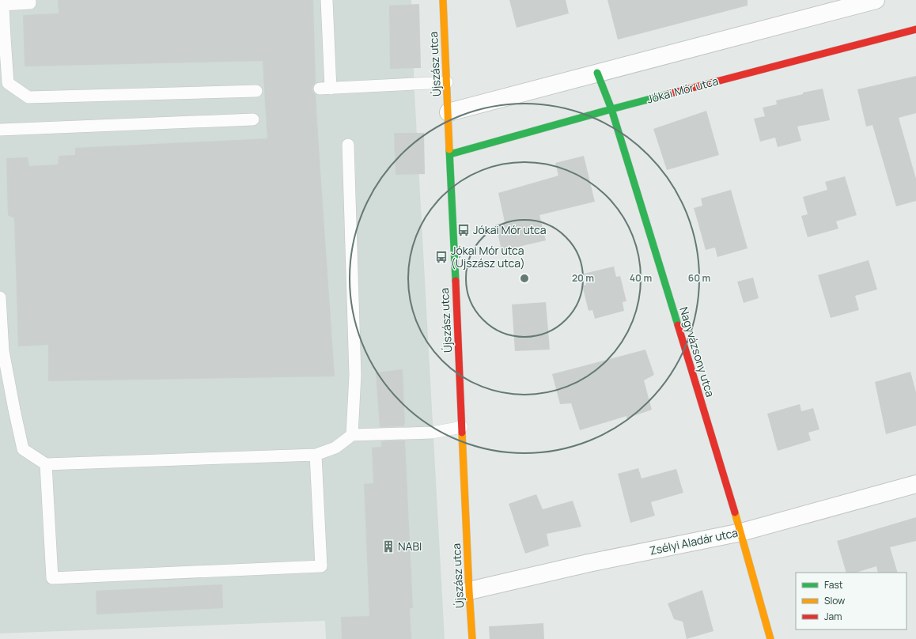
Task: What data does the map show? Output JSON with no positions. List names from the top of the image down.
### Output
{
  "streets": {
    "street": [
      "Újszász utca",
      "Jókai Mór utca",
      "Nagyvázsony utca",
      "Zsélyi Aladár utca"
    ]
  },
  "crossings": [
    ["Újszász utca", "Jókai Mór utca"],
    ["Újszász utca", "Zsélyi Aladár utca"],
    ["Jókai Mór utca", "Nagyvázsony utca"],
    ["Nagyvázsony utca", "Zsélyi Aladár utca"]
  ],
  "places": {
    "bus stop": ["Jókai Mór utca", "Jókai Mór utca (Újszász utca)"],
    "building": ["NABI"]
  },
  "legend": ["Fast", "Slow", "Jam"],
  "rings": ["20 m", "40 m", "60 m"]
}
